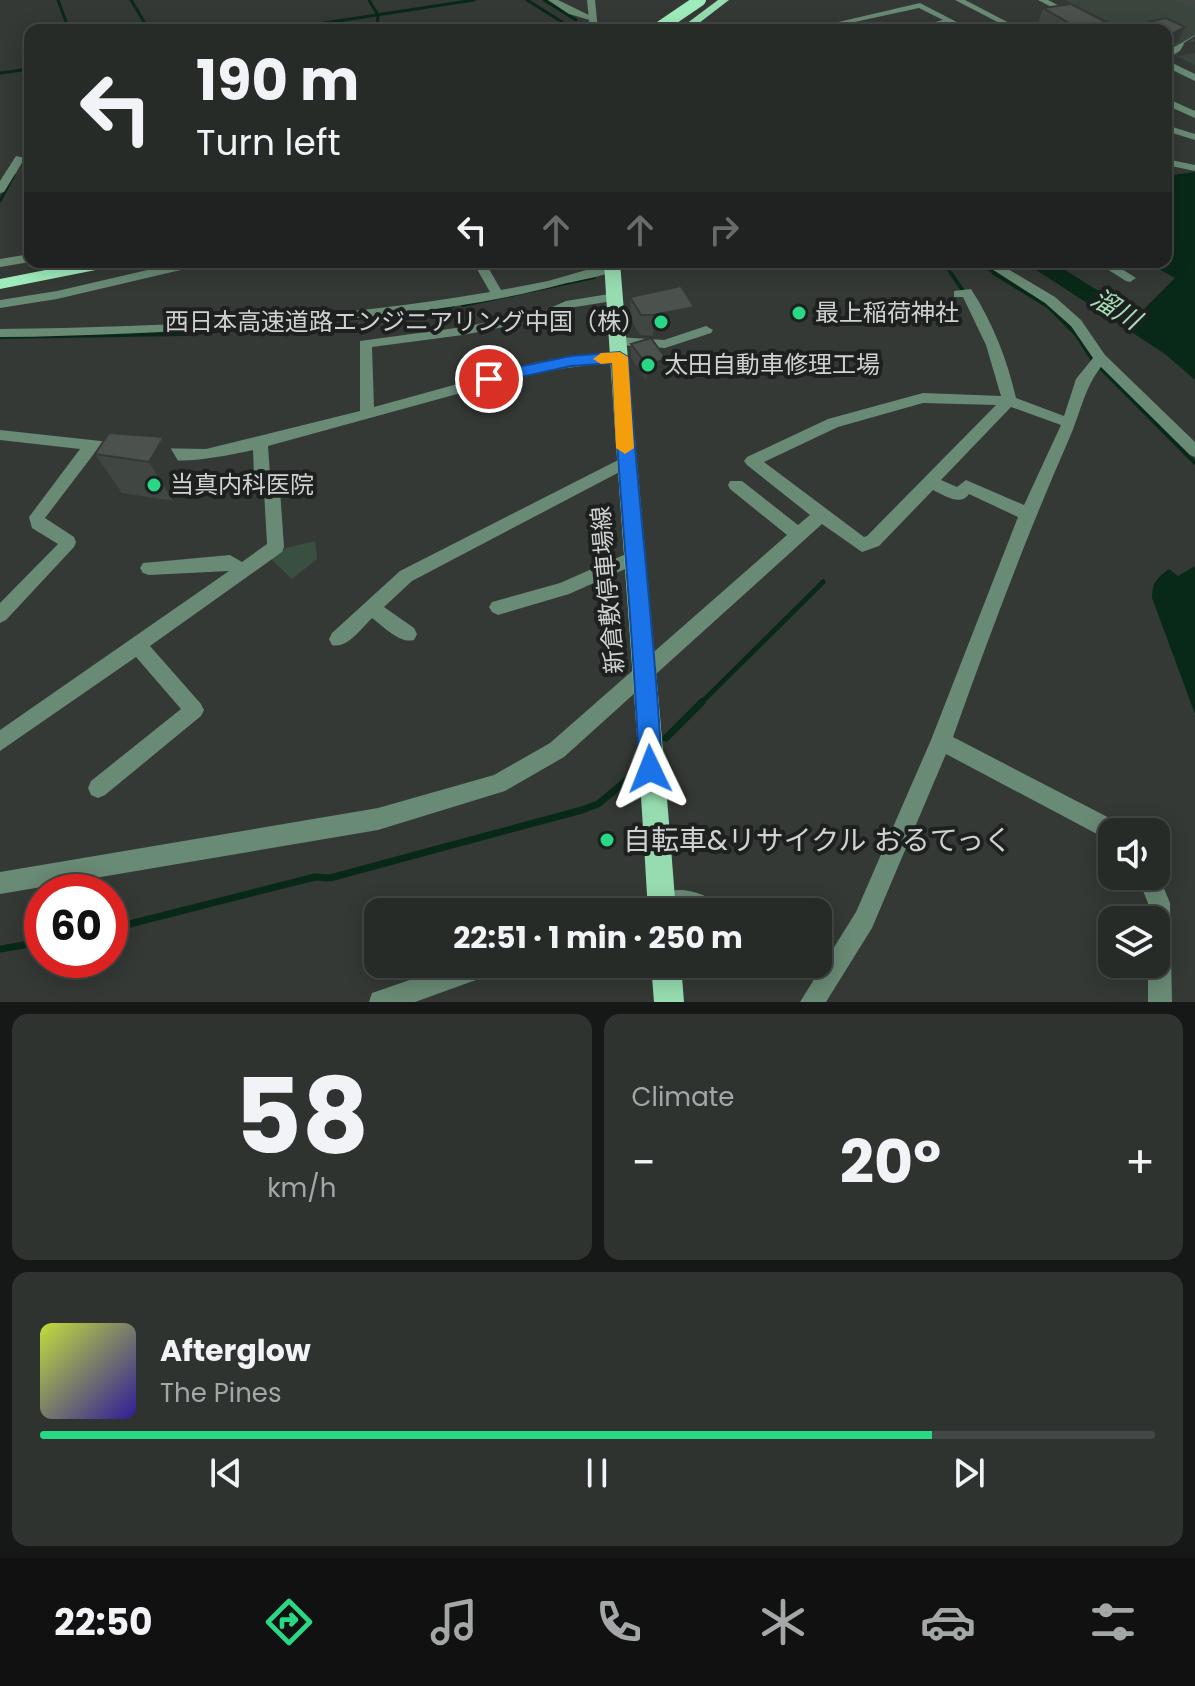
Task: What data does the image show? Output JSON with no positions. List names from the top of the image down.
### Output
{
  "streets": {
    "main road": ["新倉敷停車場線"]
  },
  "water": ["溜川"],
  "places": [
    "最上稲荷神社",
    "西日本高速道路エンジニアリング中国（株）",
    "太田自動車修理工場",
    "当真内科医院",
    "自転車&リサイクル おるてっく"
  ],
  "page": {
    "turn": ["190 m", "Turn left"],
    "limit": "60",
    "trip": "22:51 · 1 min · 250 m",
    "tile": [
      ["58", "km/h"],
      "Climate"
    ],
    "heat": ["−", "20°", "+"],
    "song": ["Afterglow", "The Pines"],
    "tabs": "22:50"
  }
}
